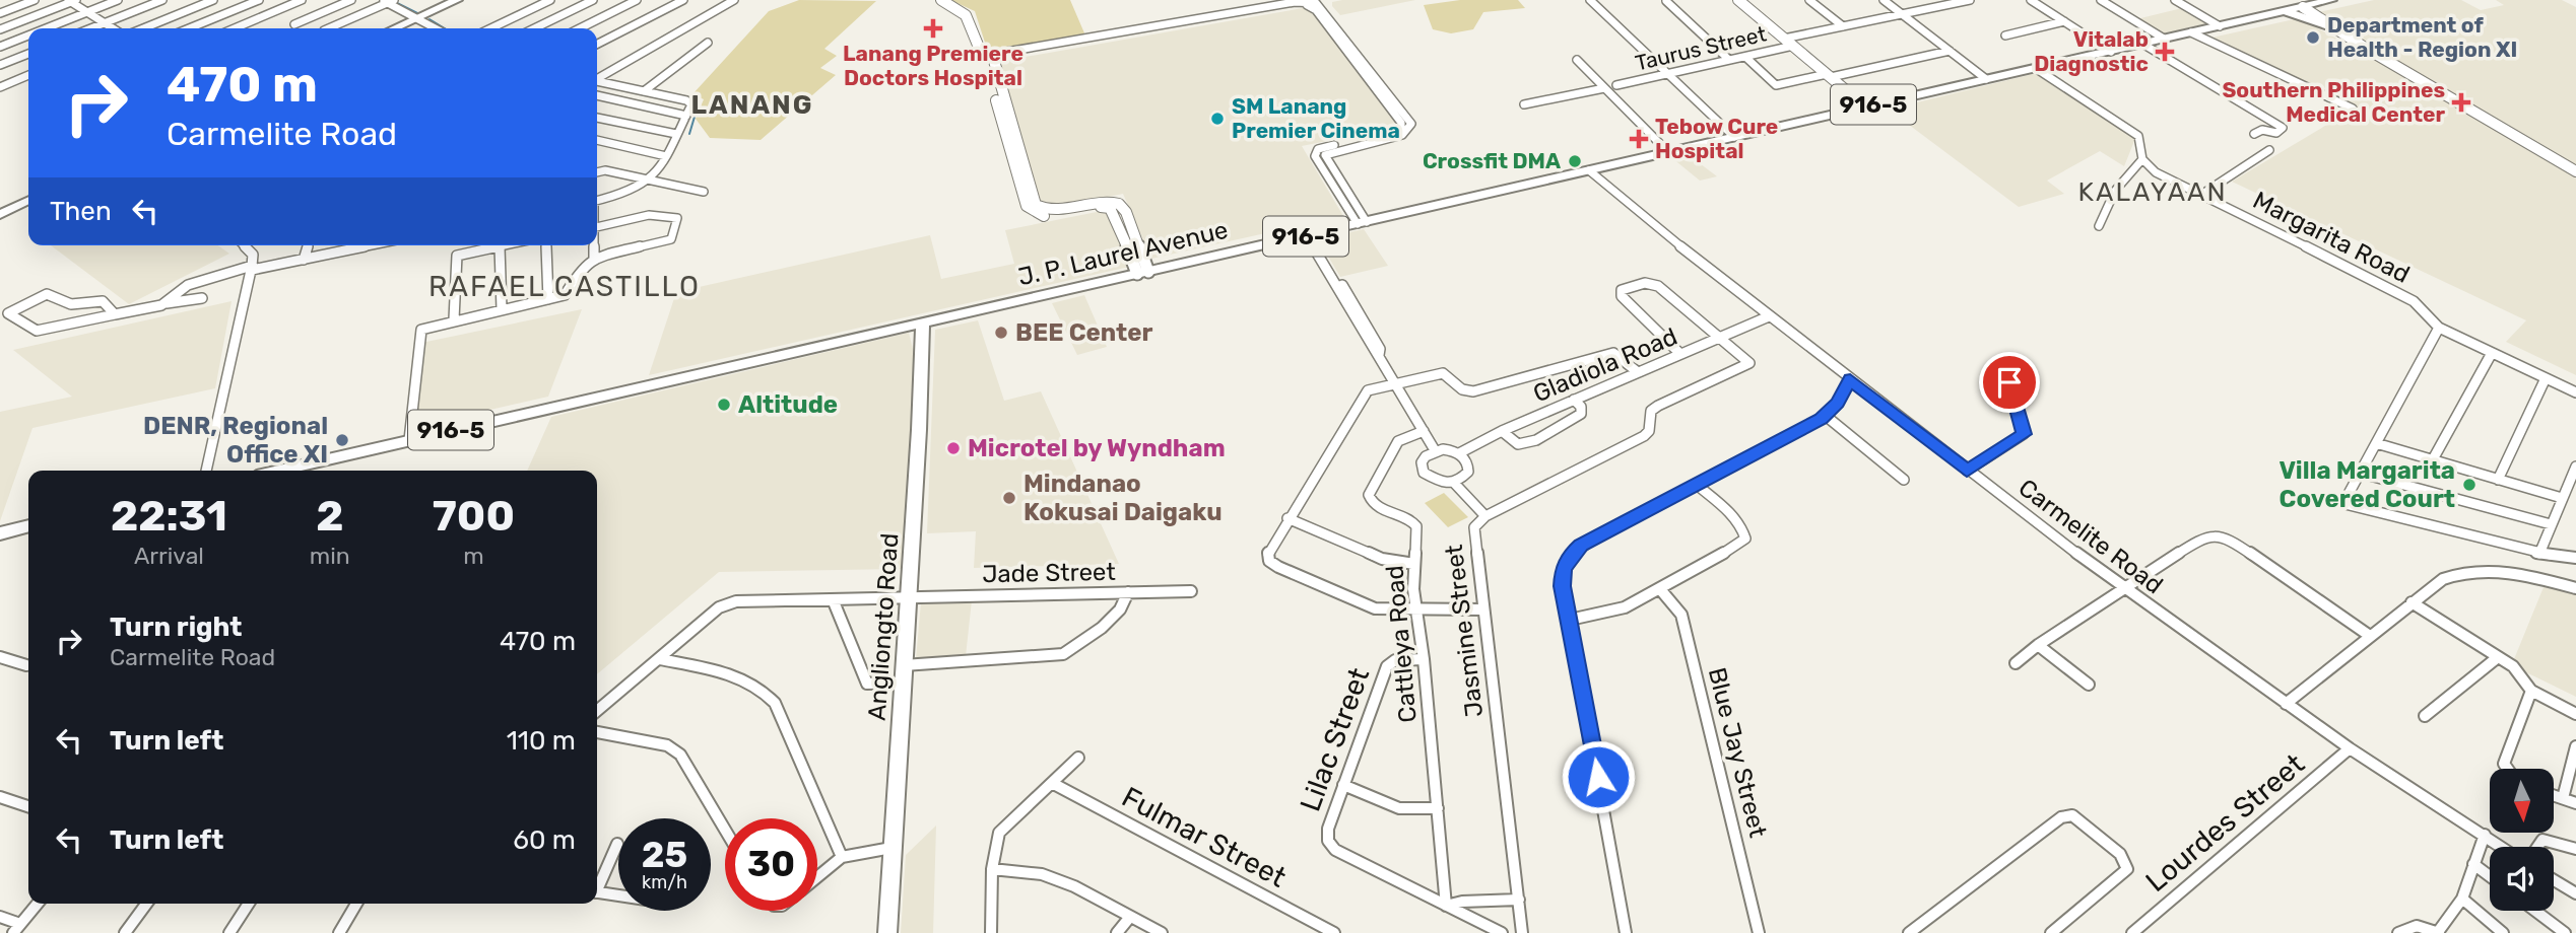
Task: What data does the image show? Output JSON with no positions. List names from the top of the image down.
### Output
{
  "streets": {
    "main road": ["916-5", "J. P. Laurel Avenue", "Angliongto Road"],
    "street": [
      "Taurus Street",
      "Margarita Road",
      "Gladiola Road",
      "Carmelite Road",
      "Jade Street",
      "Jasmine Street",
      "Cattleya Road",
      "Lilac Street",
      "Blue Jay Street",
      "Lourdes Street",
      "Fulmar Street"
    ]
  },
  "crossings": [
    ["Margarita Road", "J. P. Laurel Avenue"],
    ["J. P. Laurel Avenue", "Carmelite Road"],
    ["J. P. Laurel Avenue", "Angliongto Road"],
    ["Gladiola Road", "Carmelite Road"],
    ["Gladiola Road", "Jasmine Street"],
    ["Carmelite Road", "Lourdes Street"],
    ["Jade Street", "Angliongto Road"],
    ["Cattleya Road", "Lilac Street"]
  ],
  "districts": ["LANANG", "KALAYAAN", "RAFAEL CASTILLO"],
  "places": {
    "health": [
      "Lanang Premiere Doctors Hospital",
      "Vitalab Diagnostic",
      "Southern Philippines Medical Center",
      "Tebow Cure Hospital"
    ],
    "other": [
      "Department of Health - Region XI",
      "SM Lanang Premier Cinema",
      "Crossfit DMA",
      "BEE Center",
      "Altitude",
      "DENR, Regional Office XI",
      "Microtel by Wyndham",
      "Villa Margarita Covered Court",
      "Mindanao Kokusai Daigaku"
    ]
  },
  "north": "bottom",
  "page": {
    "turn": ["470 m", "Carmelite Road"],
    "then": "Then",
    "eta": [
      "22:31",
      "Arrival",
      "2",
      "min",
      "700",
      "m"
    ],
    "list": [
      {
        "name": "Turn right",
        "note": "Carmelite Road",
        "value": "470 m"
      },
      {
        "name": "Turn left",
        "value": "110 m"
      },
      {
        "name": "Turn left",
        "value": "60 m"
      }
    ],
    "speed": "25 km/h",
    "limit": "30"
  }
}
